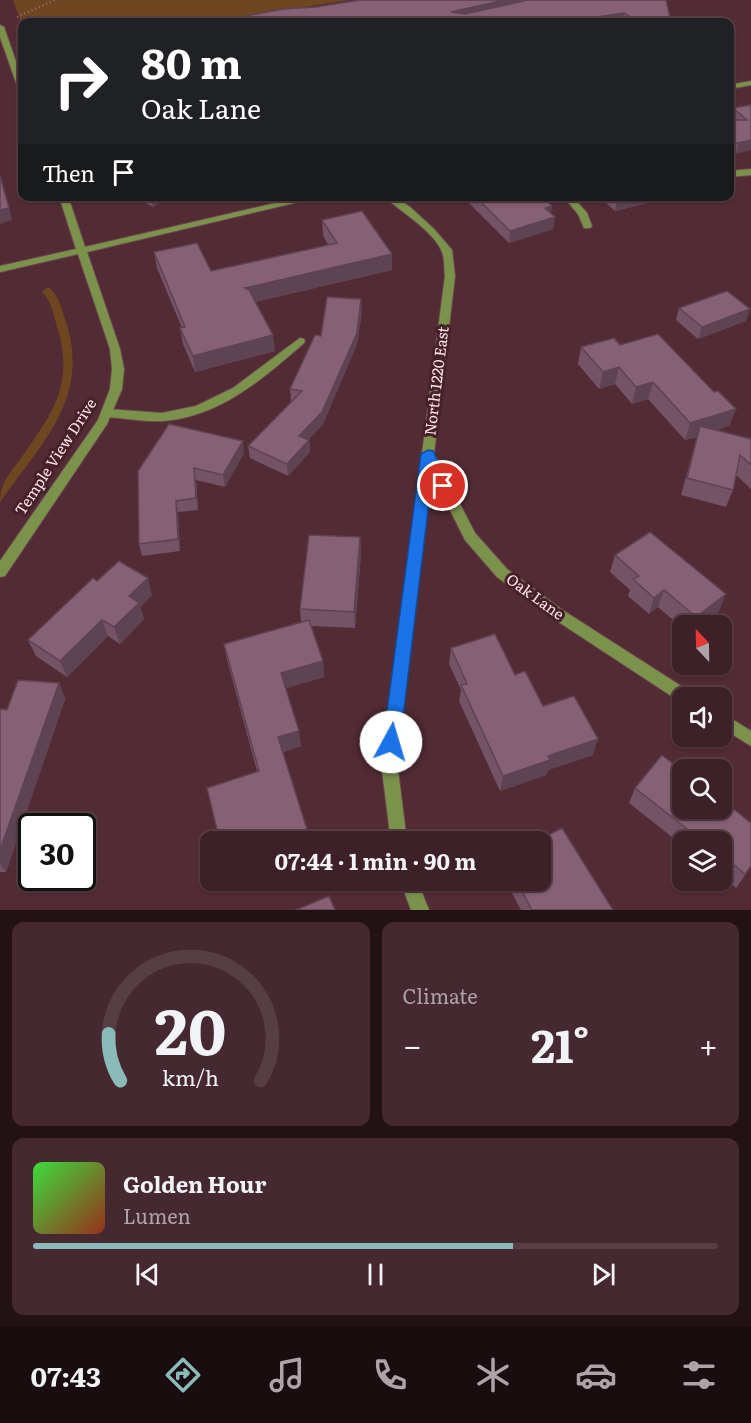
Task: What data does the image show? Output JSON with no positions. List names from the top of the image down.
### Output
{
  "streets": {
    "street": ["North 1220 East", "Temple View Drive", "Oak Lane"]
  },
  "crossings": [
    ["North 1220 East", "Oak Lane"]
  ],
  "north": "top",
  "page": {
    "turn": ["80 m", "Oak Lane"],
    "then": "Then",
    "limit": "30",
    "trip": "07:44 · 1 min · 90 m",
    "tile": "Climate",
    "heat": ["−", "21°", "+"],
    "song": ["Golden Hour", "Lumen"],
    "tabs": "07:43",
    "gauge": ["20", "km/h"]
  }
}
